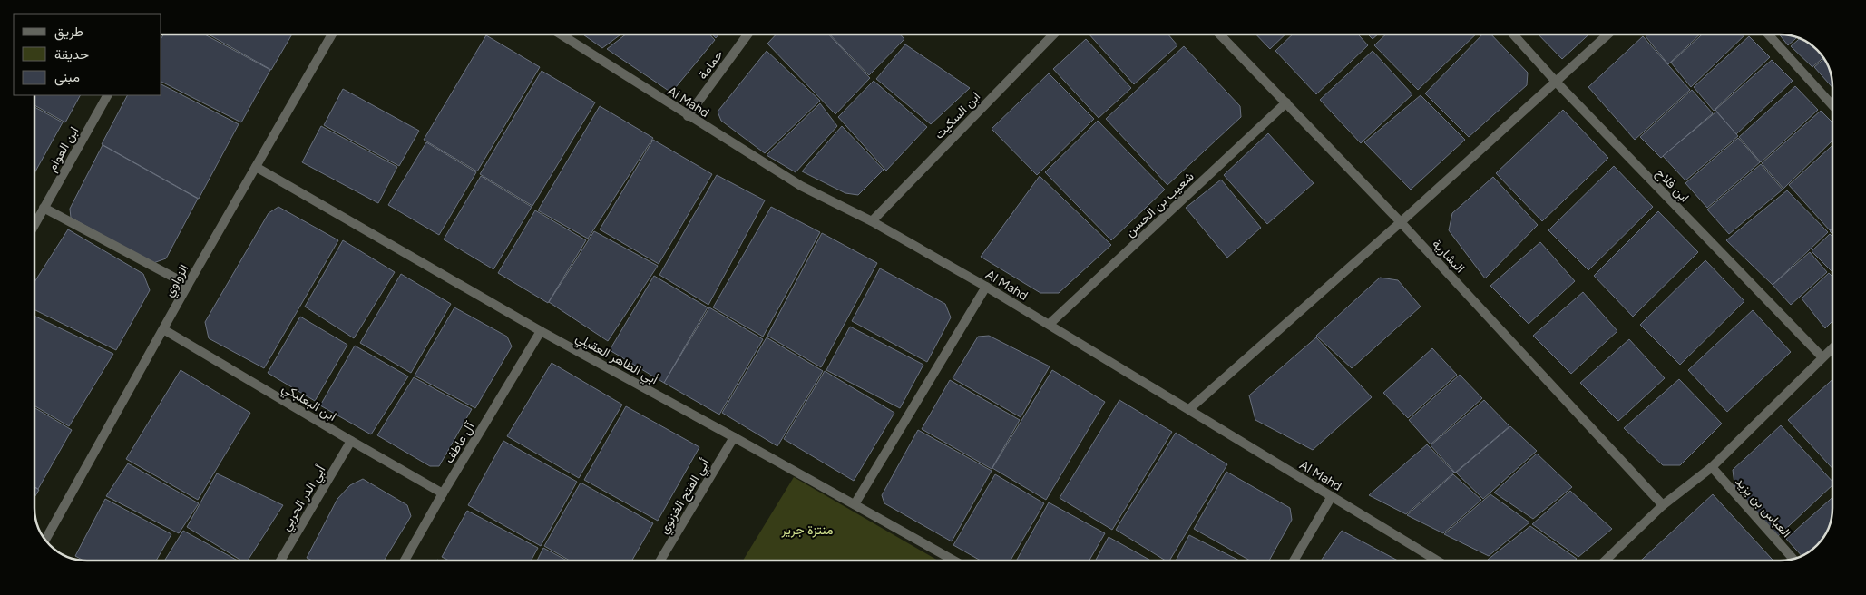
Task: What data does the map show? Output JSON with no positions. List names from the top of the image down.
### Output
{
  "streets": {
    "street": [
      "حمامة",
      "Al Mahd",
      "ابن السكيت",
      "ابن العوام",
      "ابن فلاح",
      "شعيب بن الحسن",
      "البشارية",
      "الزواوي",
      "أبي الطاهر العقيلي",
      "ابن البعلبكي",
      "آل عاطف",
      "أبي الفتح الغزنوي",
      "أبي الدر الحربي",
      "العباس بن يزيد"
    ]
  },
  "crossings": [
    ["حمامة", "Al Mahd"],
    ["Al Mahd", "ابن السكيت"],
    ["Al Mahd", "شعيب بن الحسن"],
    ["شعيب بن الحسن", "البشارية"],
    ["الزواوي", "أبي الطاهر العقيلي"],
    ["الزواوي", "ابن البعلبكي"],
    ["أبي الطاهر العقيلي", "آل عاطف"],
    ["أبي الطاهر العقيلي", "أبي الفتح الغزنوي"],
    ["ابن البعلبكي", "آل عاطف"],
    ["ابن البعلبكي", "أبي الدر الحربي"]
  ],
  "parks": ["منتزة جرير"],
  "legend": ["طريق", "حديقة", "مبنى"]
}
